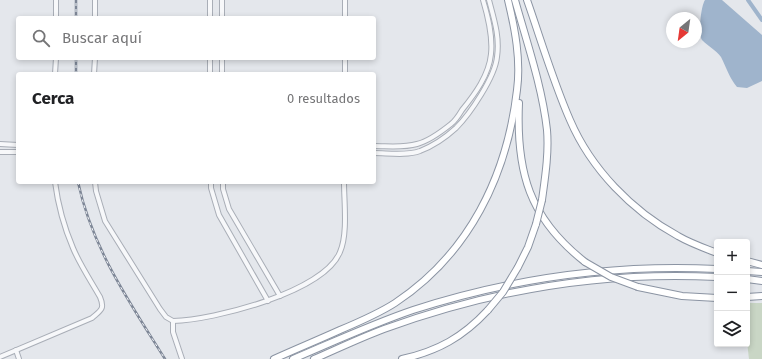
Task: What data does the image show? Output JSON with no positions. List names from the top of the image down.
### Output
{
  "north": "bottom left",
  "page": {
    "search": "Buscar aquí",
    "heading": ["Cerca", "0 resultados"],
    "map_buttons": ["+", "−"]
  }
}
